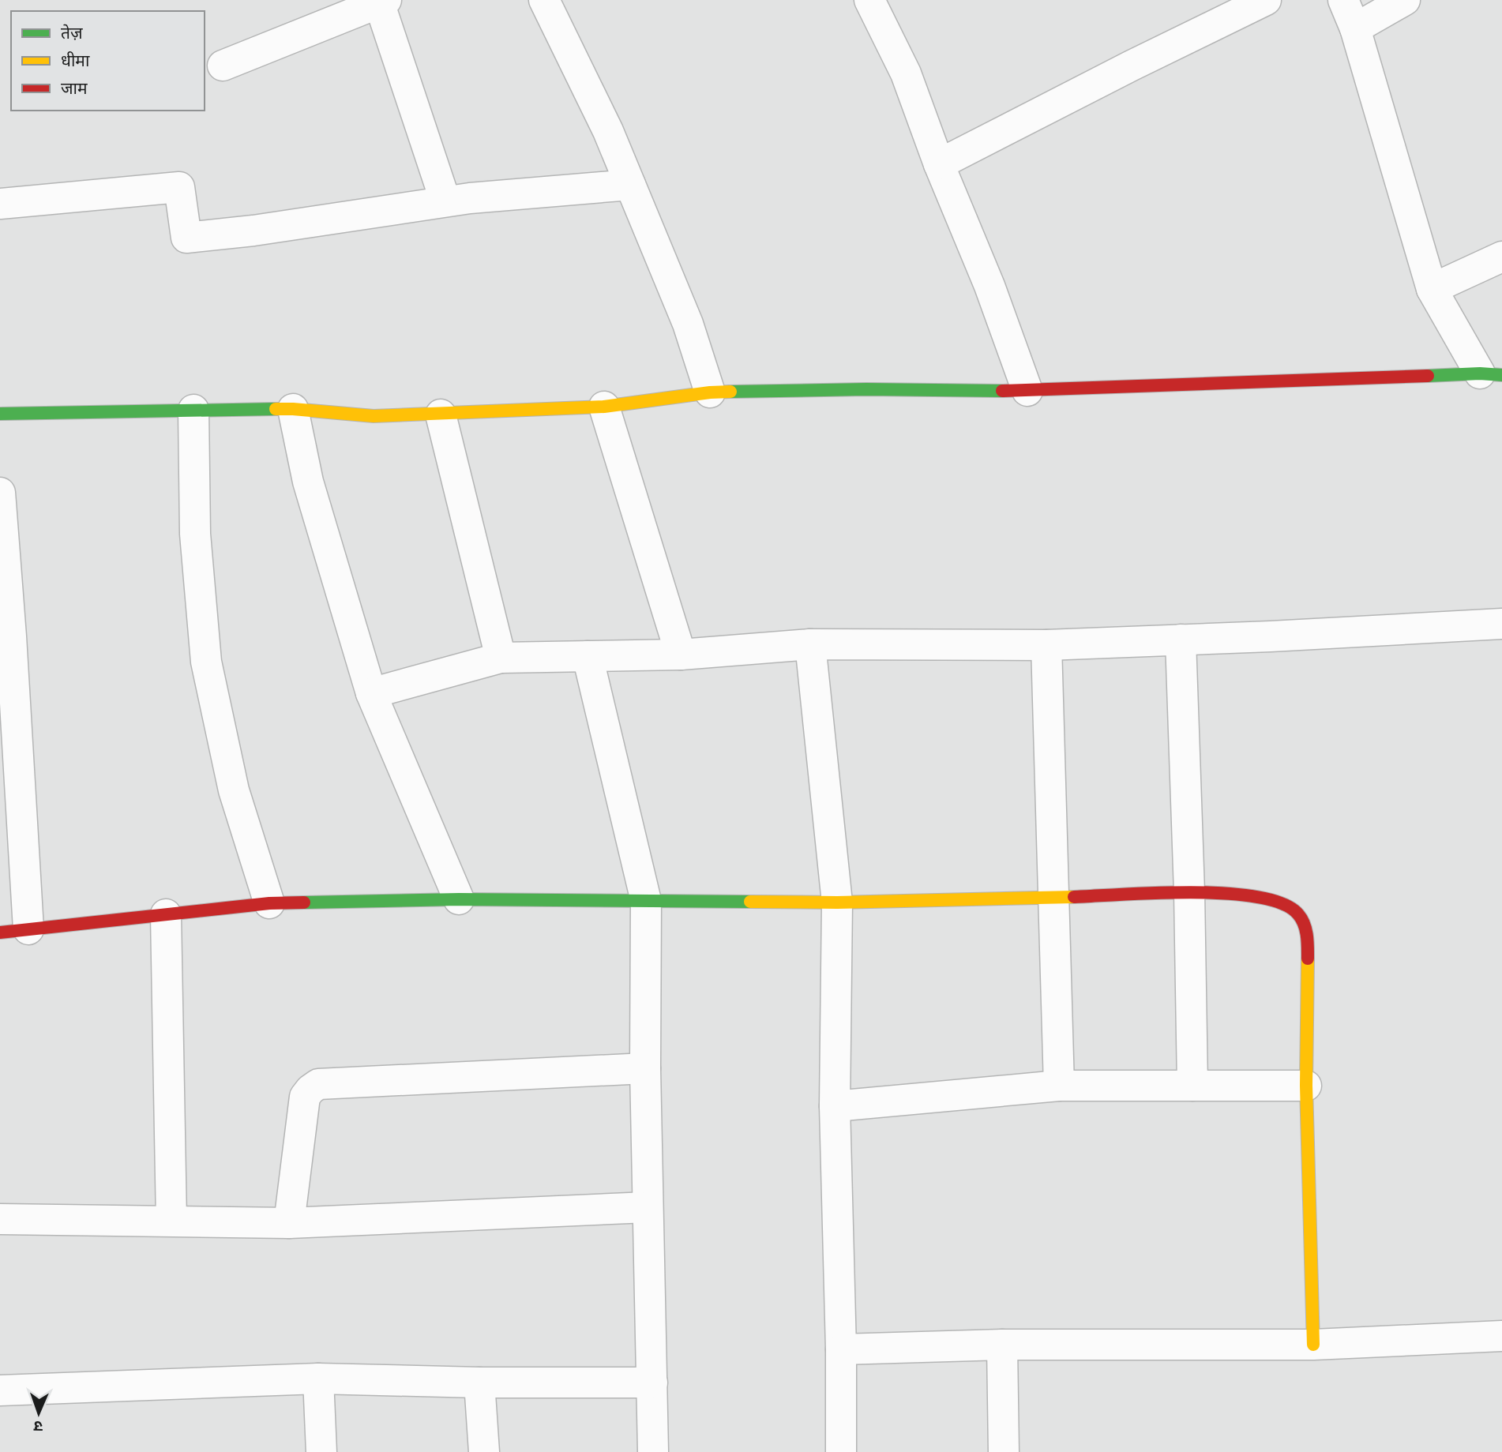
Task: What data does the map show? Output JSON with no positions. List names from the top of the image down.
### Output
{
  "legend": ["तेज़", "धीमा", "जाम"],
  "north": "bottom"
}
